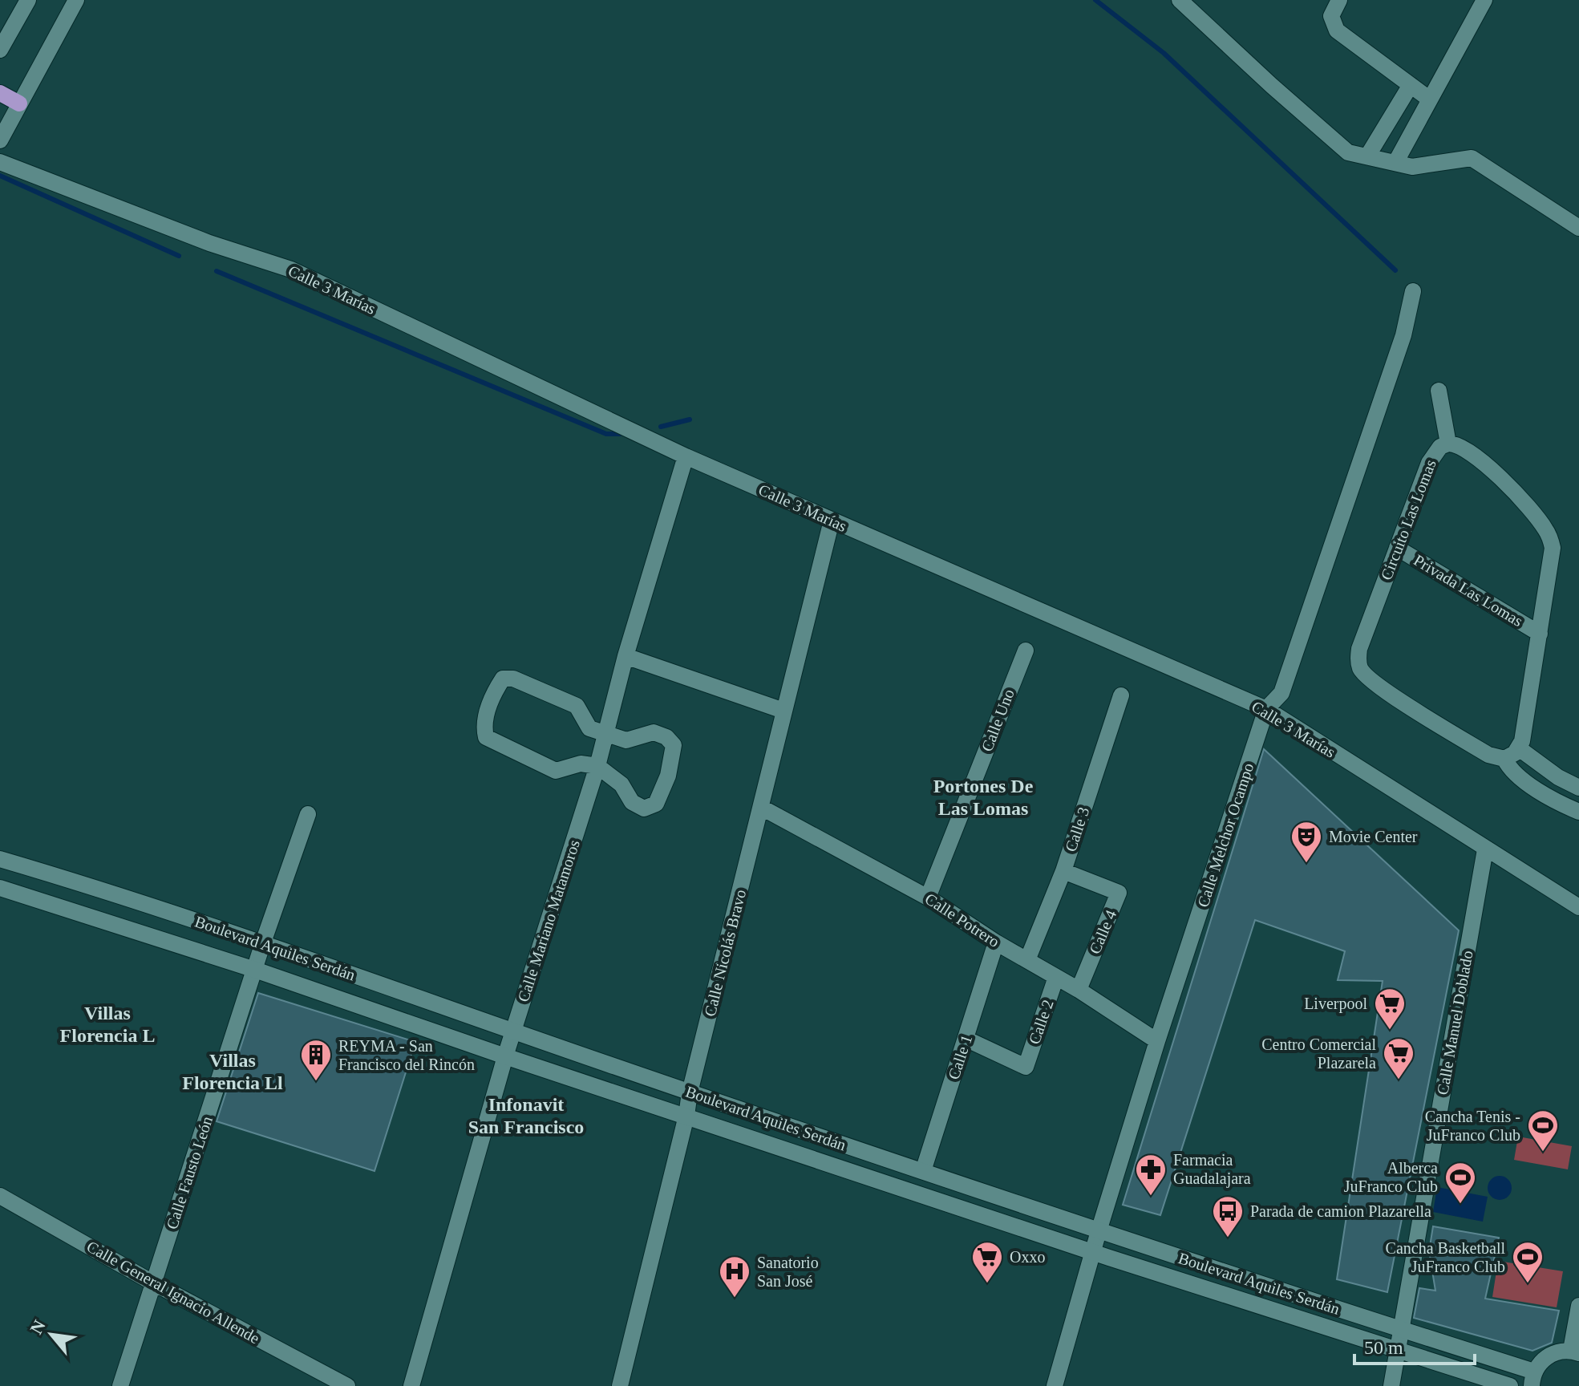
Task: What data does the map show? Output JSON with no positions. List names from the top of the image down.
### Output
{
  "streets": {
    "street": [
      "Calle 3 Marías",
      "Circuito Las Lomas",
      "Privada Las Lomas",
      "Calle Uno",
      "Calle 3",
      "Calle Melchor Ocampo",
      "Calle Potrero",
      "Calle Mariano Matamoros",
      "Calle 4",
      "Boulevard Aquiles Serdán",
      "Calle Nicolás Bravo",
      "Calle 2",
      "Calle Manuel Doblado",
      "Calle 1",
      "Calle Fausto León",
      "Calle General Ignacio Allende"
    ]
  },
  "crossings": [
    ["Calle 3 Marías", "Calle Melchor Ocampo"],
    ["Calle 3 Marías", "Calle Mariano Matamoros"],
    ["Calle 3 Marías", "Calle Nicolás Bravo"],
    ["Calle 3 Marías", "Calle Manuel Doblado"],
    ["Circuito Las Lomas", "Privada Las Lomas"],
    ["Calle Uno", "Calle Potrero"],
    ["Calle 3", "Calle Potrero"],
    ["Calle 3", "Calle 4"],
    ["Calle Melchor Ocampo", "Calle Potrero"],
    ["Calle Melchor Ocampo", "Boulevard Aquiles Serdán"],
    ["Calle Potrero", "Calle 4"],
    ["Calle Potrero", "Calle Nicolás Bravo"],
    ["Calle Potrero", "Calle 2"],
    ["Calle Potrero", "Calle 1"],
    ["Calle Mariano Matamoros", "Boulevard Aquiles Serdán"],
    ["Boulevard Aquiles Serdán", "Calle Nicolás Bravo"],
    ["Boulevard Aquiles Serdán", "Calle Manuel Doblado"],
    ["Boulevard Aquiles Serdán", "Calle 1"],
    ["Boulevard Aquiles Serdán", "Calle Fausto León"],
    ["Calle 2", "Calle 1"],
    ["Calle Fausto León", "Calle General Ignacio Allende"]
  ],
  "districts": [
    "Portones De Las Lomas",
    "Villas Florencia L",
    "Villas Florencia Ll",
    "Infonavit San Francisco"
  ],
  "places": {
    "theatre": ["Movie Center"],
    "supermarket": ["Liverpool", "Centro Comercial Plazarela", "Oxxo"],
    "building": ["REYMA - San Francisco del Rincón"],
    "sports": ["Cancha Tenis - JuFranco Club", "Alberca JuFranco Club", "Cancha Basketball JuFranco Club"],
    "pharmacy": ["Farmacia Guadalajara"],
    "bus stop": ["Parada de camion Plazarella"],
    "hospital": ["Sanatorio San José"]
  },
  "scale_bar": "50 m",
  "north": "top left"
}
